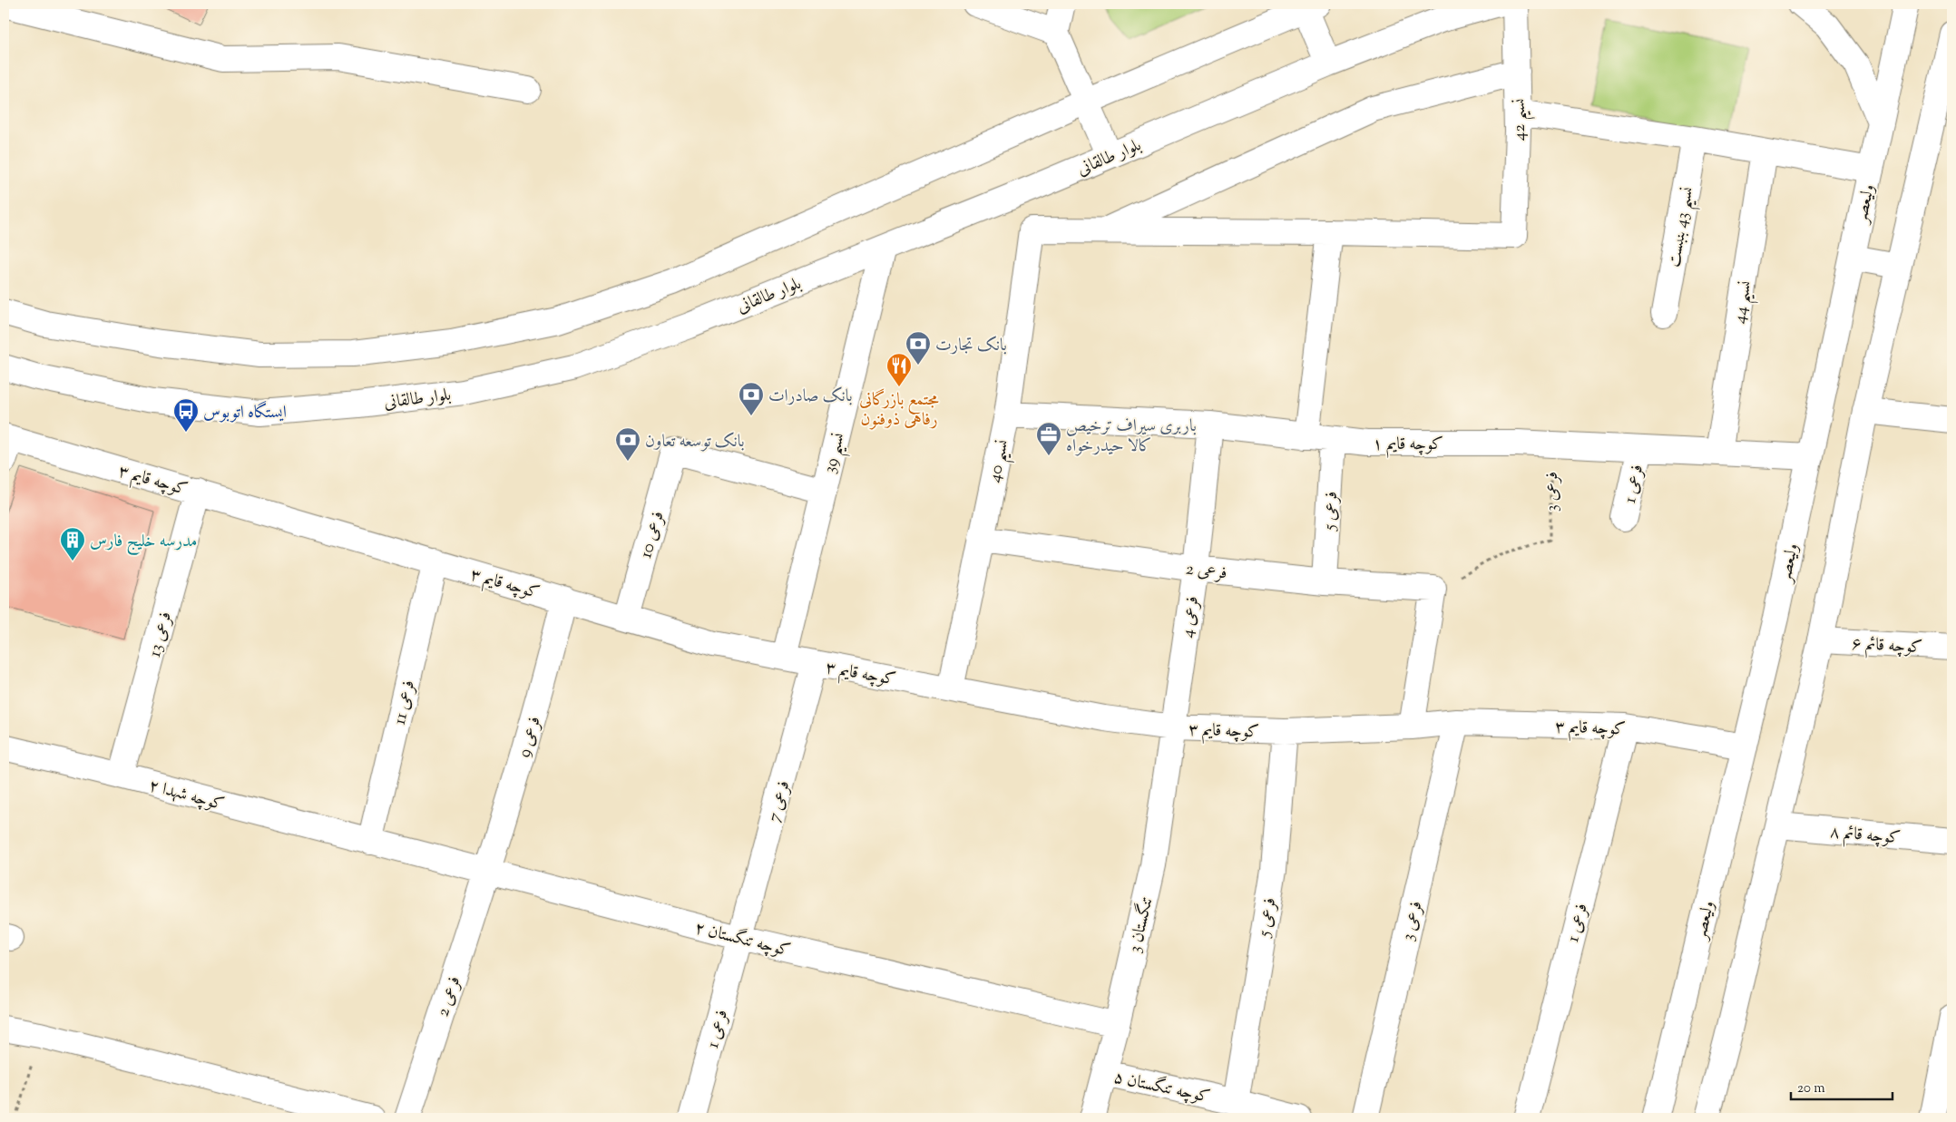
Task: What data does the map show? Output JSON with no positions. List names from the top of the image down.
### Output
{
  "streets": {
    "street": [
      "نسیم 42",
      "بلوار طالقانی",
      "ولیعصر",
      "نسیم 43 بنبست",
      "نسیم 44",
      "کوچه قایم ۱",
      "نسیم 39",
      "نسیم 40",
      "کوچه قایم ۳",
      "فرعی 1",
      "فرعی 3",
      "فرعی 5",
      "فرعی 10",
      "فرعی 2",
      "فرعی 4",
      "فرعی 13",
      "کوچه قائم ۶",
      "فرعی 11",
      "فرعی 9",
      "کوچه شهدا ۲",
      "فرعی 7",
      "کوچه قائم ۸",
      "تنگستان 3",
      "کوچه تنگستان ۲",
      "کوچه تنگستان ۵"
    ]
  },
  "crossings": [
    ["بلوار طالقانی", "نسیم 39"],
    ["ولیعصر", "کوچه قایم ۱"],
    ["ولیعصر", "کوچه قایم ۳"],
    ["نسیم 44", "کوچه قایم ۱"],
    ["کوچه قایم ۱", "نسیم 40"],
    ["کوچه قایم ۱", "فرعی 1"],
    ["کوچه قایم ۱", "فرعی 3"],
    ["کوچه قایم ۱", "فرعی 5"],
    ["کوچه قایم ۱", "فرعی 4"],
    ["نسیم 39", "کوچه قایم ۳"],
    ["نسیم 39", "فرعی 10"],
    ["نسیم 40", "کوچه قایم ۳"],
    ["نسیم 40", "فرعی 2"],
    ["کوچه قایم ۳", "فرعی 1"],
    ["کوچه قایم ۳", "فرعی 3"],
    ["کوچه قایم ۳", "فرعی 5"],
    ["کوچه قایم ۳", "فرعی 10"],
    ["کوچه قایم ۳", "فرعی 4"],
    ["کوچه قایم ۳", "فرعی 13"],
    ["کوچه قایم ۳", "فرعی 11"],
    ["کوچه قایم ۳", "فرعی 9"],
    ["کوچه قایم ۳", "فرعی 7"],
    ["کوچه قایم ۳", "تنگستان 3"],
    ["فرعی 1", "فرعی 7"],
    ["فرعی 1", "کوچه تنگستان ۲"],
    ["فرعی 3", "فرعی 2"],
    ["فرعی 5", "فرعی 2"],
    ["فرعی 5", "کوچه تنگستان ۵"],
    ["فرعی 2", "فرعی 4"],
    ["فرعی 2", "فرعی 9"],
    ["فرعی 2", "کوچه تنگستان ۲"],
    ["فرعی 4", "تنگستان 3"],
    ["فرعی 13", "کوچه شهدا ۲"],
    ["فرعی 11", "کوچه شهدا ۲"],
    ["فرعی 11", "کوچه تنگستان ۲"],
    ["فرعی 9", "کوچه تنگستان ۲"],
    ["کوچه شهدا ۲", "کوچه تنگستان ۲"],
    ["فرعی 7", "کوچه تنگستان ۲"],
    ["تنگستان 3", "کوچه تنگستان ۲"],
    ["تنگستان 3", "کوچه تنگستان ۵"]
  ],
  "places": {
    "bank": ["بانک تجارت", "بانک صادرات", "بانک توسعه تعاون"],
    "restaurant": ["مجتمع بازرگانی رفاهی ذوفنون"],
    "bus stop": ["ایستگاه اتوبوس"],
    "office": ["باربری سیراف ترخیص کالا حیدرخواه"],
    "building": ["مدرسه خلیج فارس"]
  },
  "scale_bar": "20 m"
}
